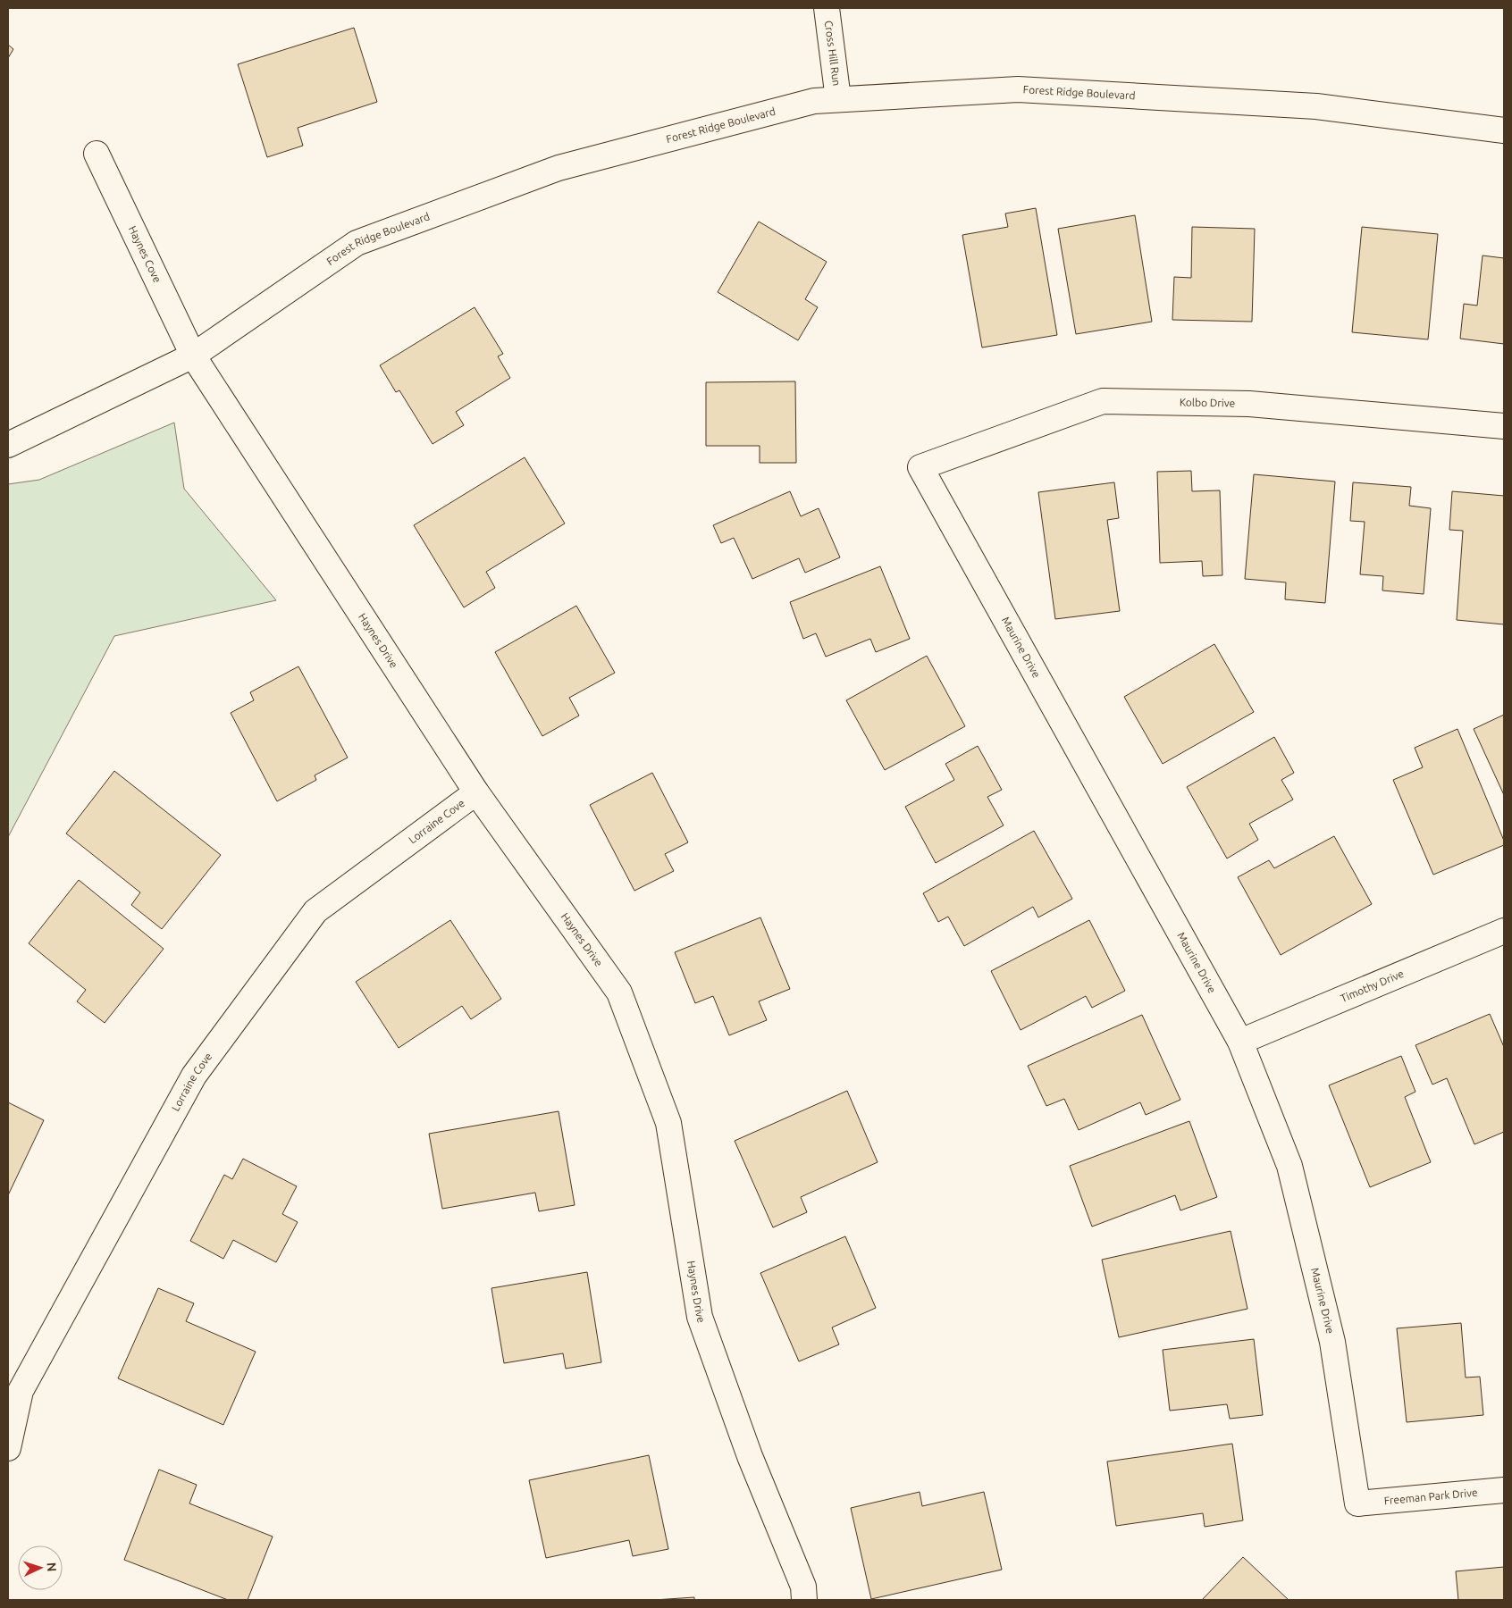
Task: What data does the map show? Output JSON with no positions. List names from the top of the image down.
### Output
{
  "streets": {
    "street": [
      "Cross Hill Run",
      "Forest Ridge Boulevard",
      "Haynes Cove",
      "Kolbo Drive",
      "Haynes Drive",
      "Maurine Drive",
      "Lorraine Cove",
      "Timothy Drive",
      "Freeman Park Drive"
    ]
  },
  "crossings": [
    ["Cross Hill Run", "Forest Ridge Boulevard"],
    ["Forest Ridge Boulevard", "Haynes Cove"],
    ["Forest Ridge Boulevard", "Haynes Drive"],
    ["Haynes Cove", "Haynes Drive"],
    ["Kolbo Drive", "Maurine Drive"],
    ["Haynes Drive", "Lorraine Cove"],
    ["Maurine Drive", "Timothy Drive"],
    ["Maurine Drive", "Freeman Park Drive"]
  ],
  "north": "right"
}
